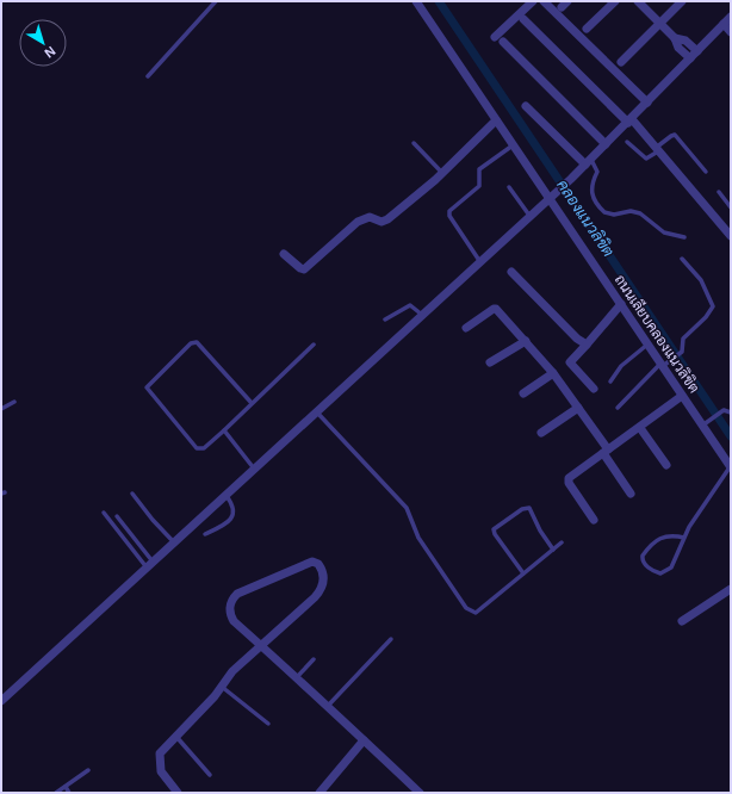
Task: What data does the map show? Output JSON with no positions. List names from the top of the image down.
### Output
{
  "streets": {
    "street": ["ถนนเลียบคลองแนวลิขิต"]
  },
  "water": ["คลองแนวลิขิต"],
  "north": "bottom right"
}
